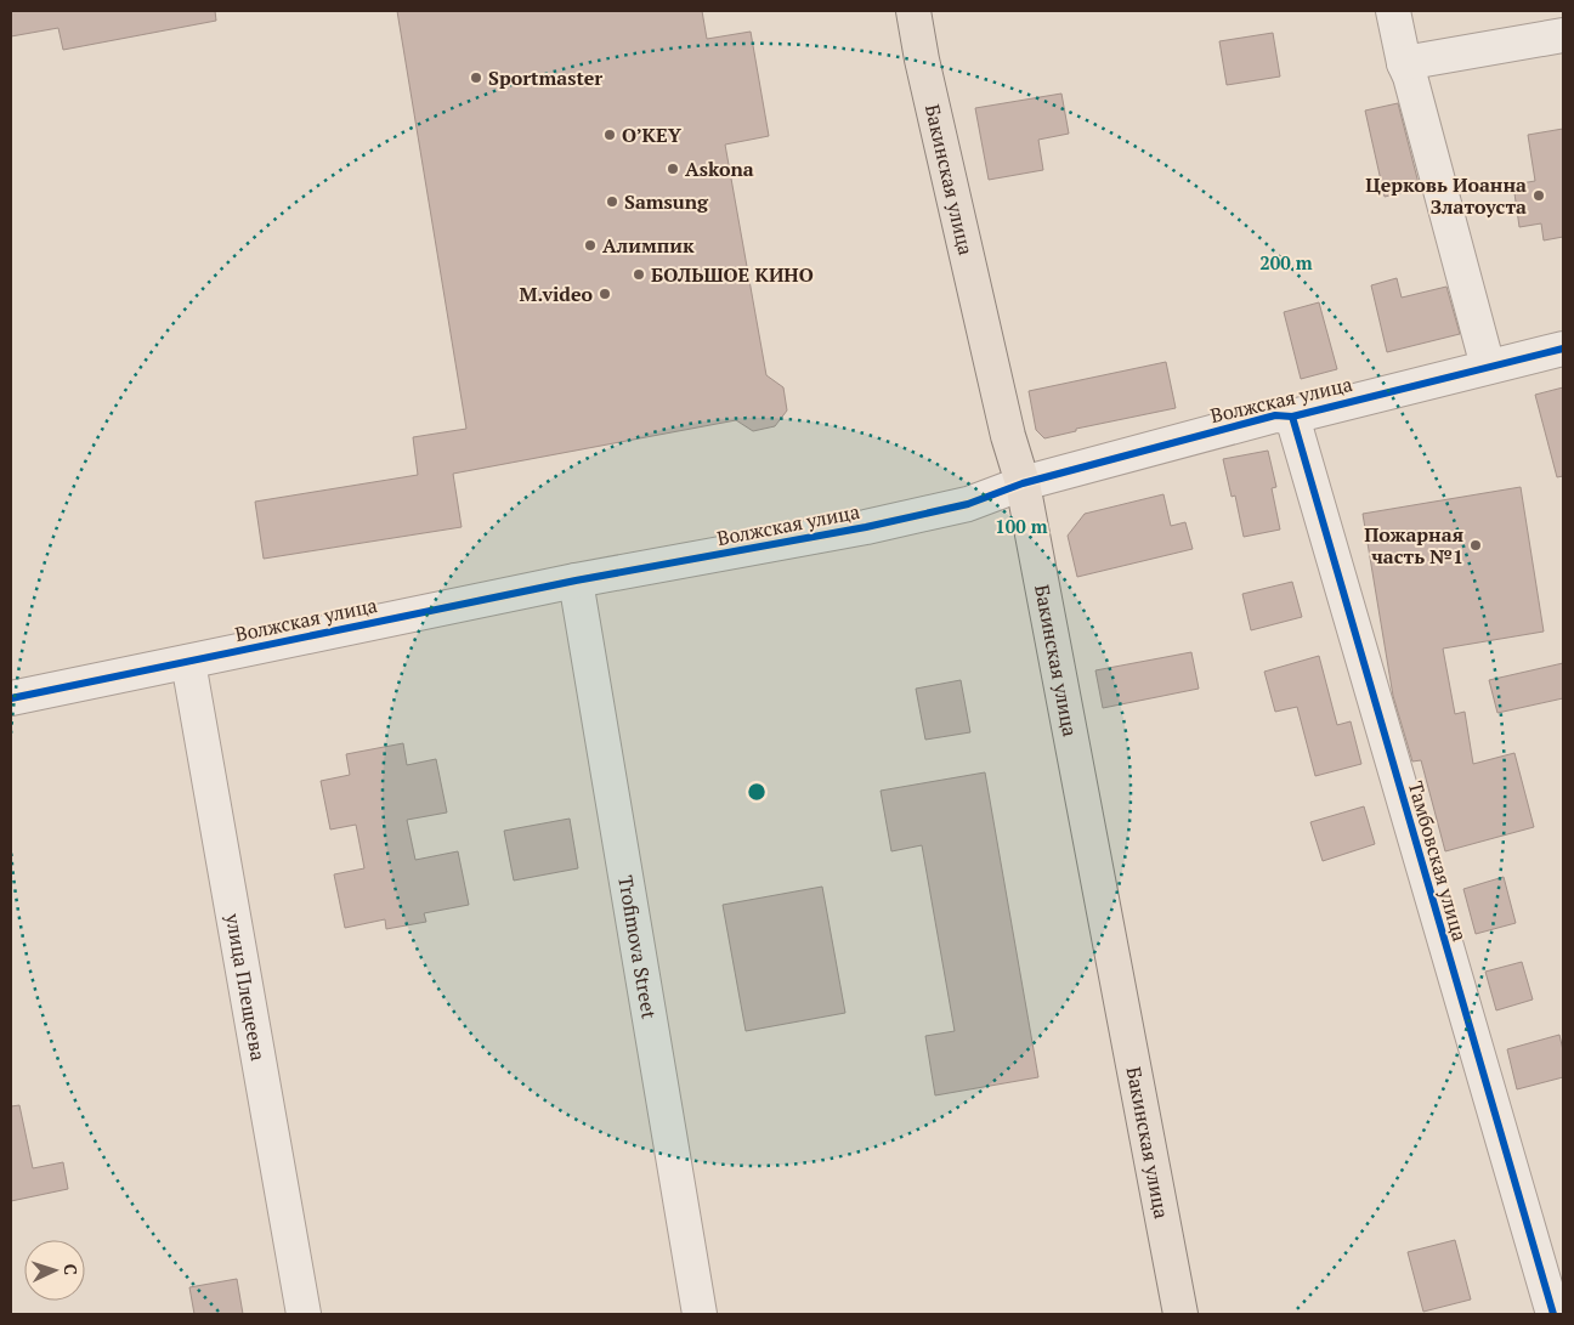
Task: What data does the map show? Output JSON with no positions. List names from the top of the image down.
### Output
{
  "streets": {
    "main road": ["Бакинская улица"],
    "street": [
      "Волжская улица",
      "Тамбовская улица",
      "Trofimova Street",
      "улица Плещеева"
    ]
  },
  "crossings": [
    ["Бакинская улица", "Волжская улица"],
    ["Волжская улица", "Тамбовская улица"],
    ["Волжская улица", "Trofimova Street"],
    ["Волжская улица", "улица Плещеева"]
  ],
  "places": [
    "Sportmaster",
    "O’KEY",
    "Askona",
    "Церковь Иоанна Златоуста",
    "Samsung",
    "Алимпик",
    "БОЛЬШОЕ КИНО",
    "M.video",
    "Пожарная часть №1"
  ],
  "north": "right",
  "rings": ["200 m", "100 m"]
}
